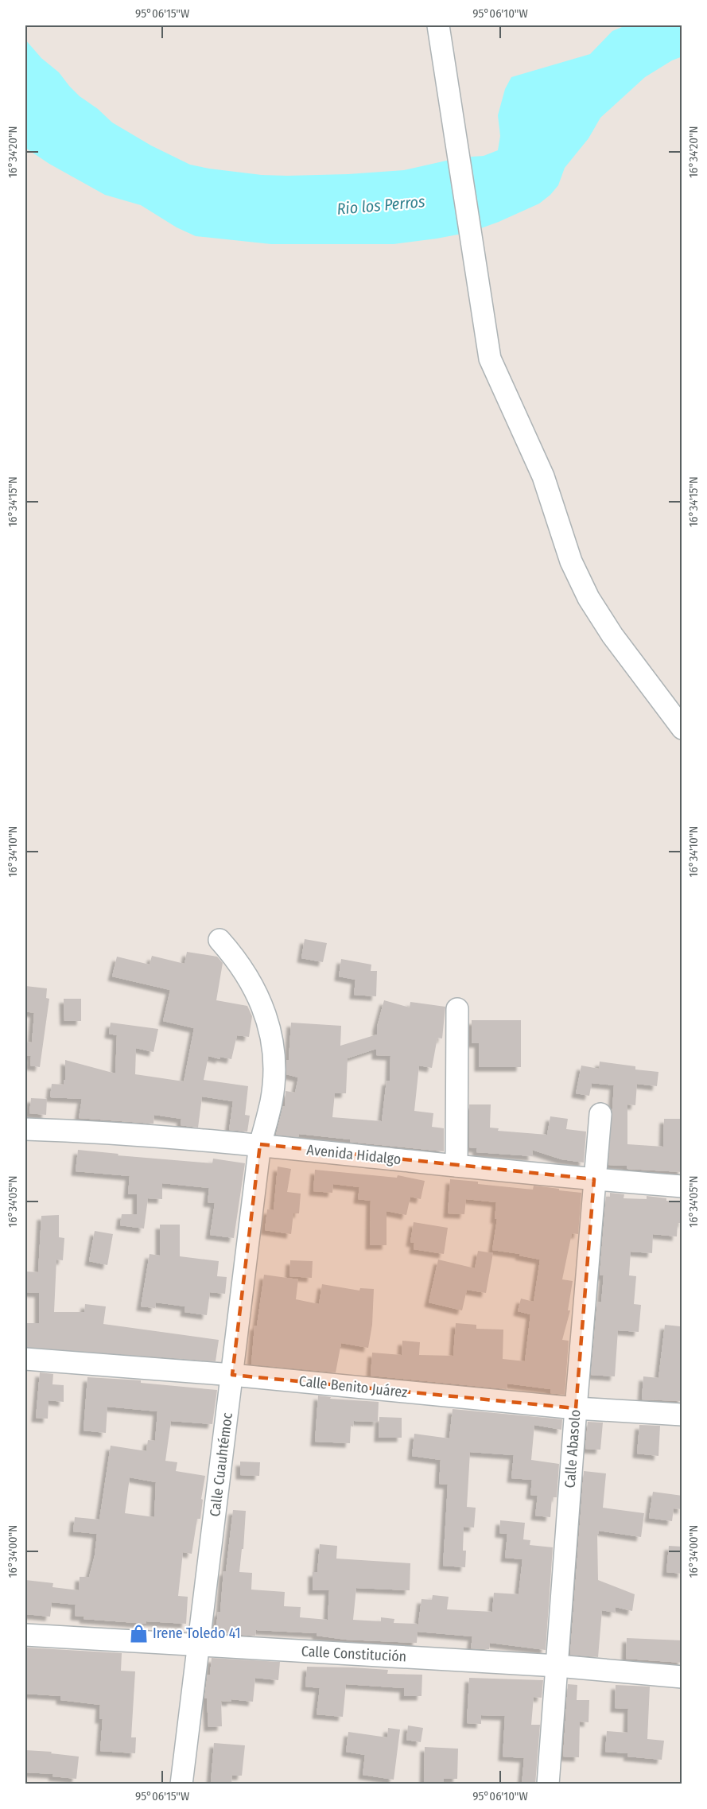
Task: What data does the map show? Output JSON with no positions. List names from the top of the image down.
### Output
{
  "streets": {
    "street": [
      "Avenida Hidalgo",
      "Calle Benito Juárez",
      "Calle Abasolo",
      "Calle Cuauhtémoc",
      "Calle Constitución"
    ]
  },
  "crossings": [
    ["Avenida Hidalgo", "Calle Abasolo"],
    ["Avenida Hidalgo", "Calle Cuauhtémoc"],
    ["Calle Benito Juárez", "Calle Abasolo"],
    ["Calle Benito Juárez", "Calle Cuauhtémoc"],
    ["Calle Abasolo", "Calle Constitución"],
    ["Calle Cuauhtémoc", "Calle Constitución"]
  ],
  "water": ["Rio los Perros"],
  "places": {
    "shop": ["Irene Toledo 41"]
  },
  "coordinates": [
    "95°06'15\"W",
    "95°06'10\"W",
    "16°34'20\"N",
    "16°34'15\"N",
    "16°34'10\"N",
    "16°34'05\"N",
    "16°34'00\"N"
  ]
}
